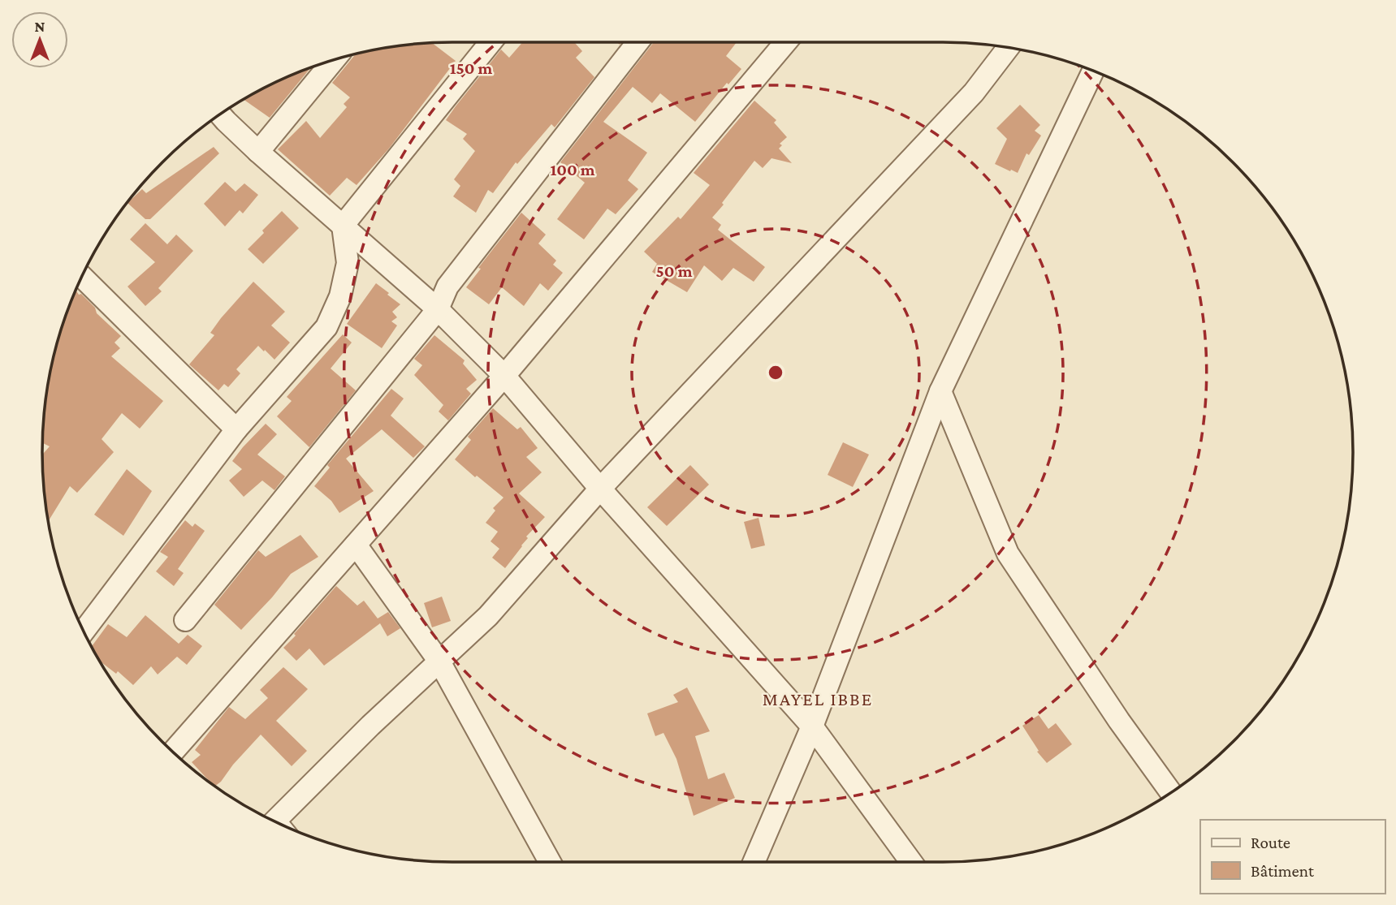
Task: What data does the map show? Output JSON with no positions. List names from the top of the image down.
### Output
{
  "districts": ["MAYEL IBBE"],
  "legend": ["Route", "Bâtiment"],
  "north": "top",
  "rings": ["150 m", "100 m", "50 m"]
}
